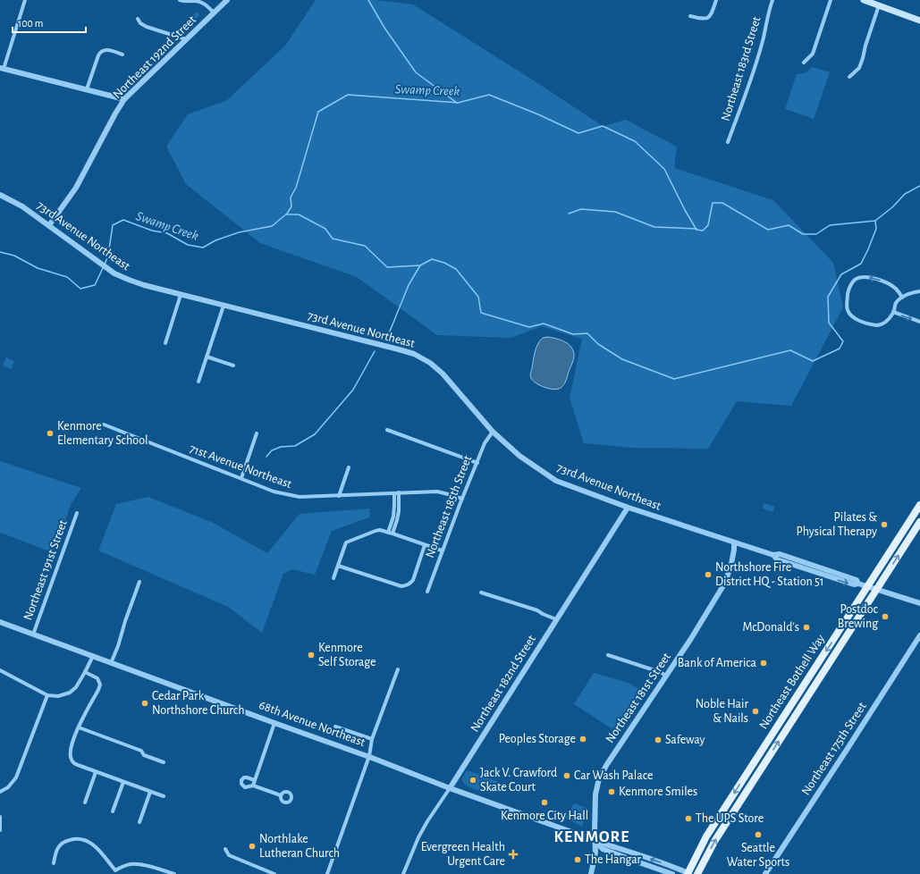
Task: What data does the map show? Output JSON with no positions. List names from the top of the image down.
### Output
{
  "streets": {
    "main road": ["Northeast Bothell Way"],
    "street": [
      "Northeast 192nd Street",
      "Northeast 183rd Street",
      "73rd Avenue Northeast",
      "71st Avenue Northeast",
      "Northeast 185th Street",
      "Northeast 191st Street",
      "Northeast 182nd Street",
      "Northeast 181st Street",
      "68th Avenue Northeast",
      "Northeast 175th Street"
    ]
  },
  "crossings": [
    ["Northeast 192nd Street", "73rd Avenue Northeast"],
    ["73rd Avenue Northeast", "Northeast 185th Street"],
    ["73rd Avenue Northeast", "Northeast Bothell Way"],
    ["73rd Avenue Northeast", "Northeast 182nd Street"],
    ["73rd Avenue Northeast", "Northeast 181st Street"],
    ["71st Avenue Northeast", "Northeast 185th Street"],
    ["Northeast 191st Street", "68th Avenue Northeast"],
    ["Northeast Bothell Way", "68th Avenue Northeast"],
    ["Northeast 182nd Street", "68th Avenue Northeast"],
    ["Northeast 181st Street", "68th Avenue Northeast"]
  ],
  "districts": ["KENMORE"],
  "water": ["Swamp Creek"],
  "places": {
    "other": [
      "Kenmore Elementary School",
      "Pilates & Physical Therapy",
      "Northshore Fire District HQ - Station 51",
      "Postdoc Brewing",
      "McDonald's",
      "Kenmore Self Storage",
      "Bank of America",
      "Cedar Park Northshore Church",
      "Noble Hair & Nails",
      "Peoples Storage",
      "Safeway",
      "Car Wash Palace",
      "Jack V. Crawford Skate Court",
      "Kenmore Smiles",
      "Kenmore City Hall",
      "The UPS Store",
      "Seattle Water Sports",
      "Northlake Lutheran Church",
      "The Hangar"
    ],
    "health": ["Evergreen Health Urgent Care"]
  },
  "scale_bar": "100 m"
}
